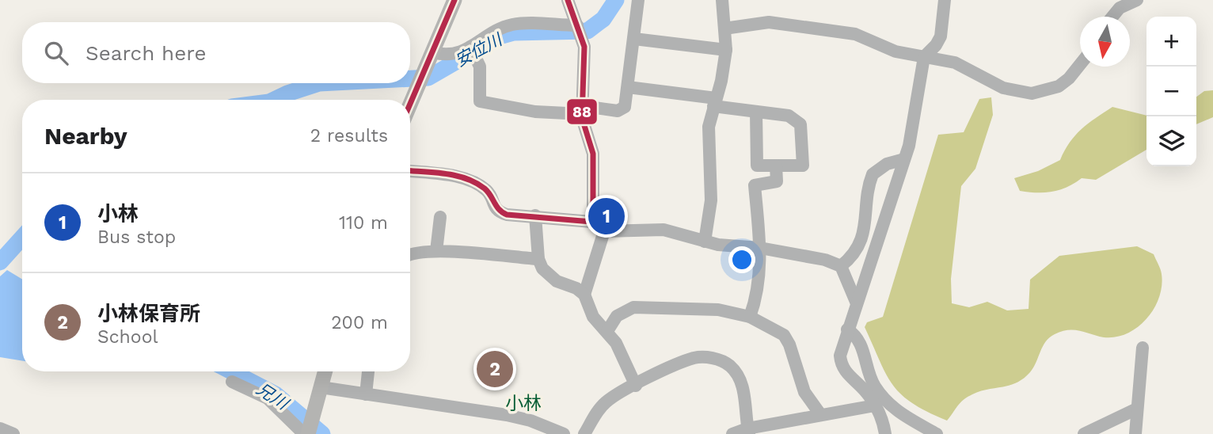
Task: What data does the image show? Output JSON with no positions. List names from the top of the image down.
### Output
{
  "districts": ["小林"],
  "water": ["安位川", "兄川"],
  "lines": ["transit line 88"],
  "north": "bottom",
  "page": {
    "map_buttons": ["+", "−"],
    "search": "Search here",
    "heading": ["Nearby", "2 results"],
    "list": [
      {
        "mark": "1",
        "name": "小林",
        "note": "Bus stop",
        "value": "110 m"
      },
      {
        "mark": "2",
        "name": "小林保育所",
        "note": "School",
        "value": "200 m"
      }
    ],
    "pins": ["1", "2"]
  }
}
